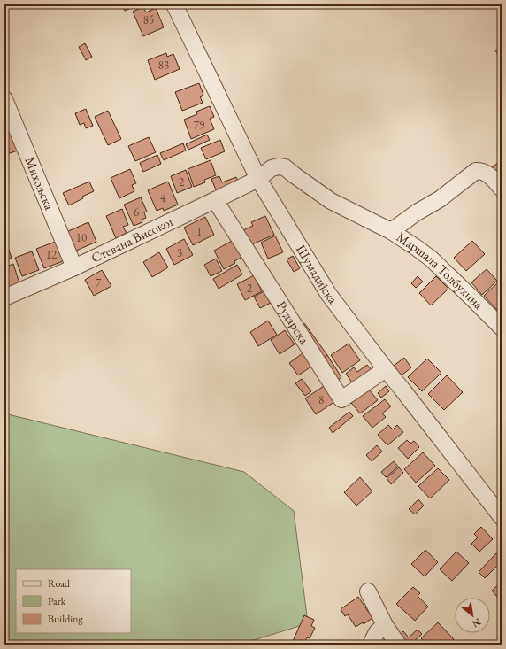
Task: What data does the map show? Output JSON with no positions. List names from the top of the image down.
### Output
{
  "streets": {
    "street": [
      "Михољска",
      "Стевана Високог",
      "Маршала Толбухина",
      "Шумадијска",
      "Рударска"
    ]
  },
  "crossings": [
    ["Михољска", "Стевана Високог"],
    ["Стевана Високог", "Маршала Толбухина"],
    ["Стевана Високог", "Шумадијска"],
    ["Стевана Високог", "Рударска"],
    ["Маршала Толбухина", "Шумадијска"],
    ["Шумадијска", "Рударска"]
  ],
  "house_numbers": [
    "85",
    "83",
    "79",
    "2",
    "4",
    "6",
    "1",
    "10",
    "3",
    "12",
    "7",
    "2",
    "8"
  ],
  "legend": ["Road", "Park", "Building"],
  "north": "bottom right"
}
